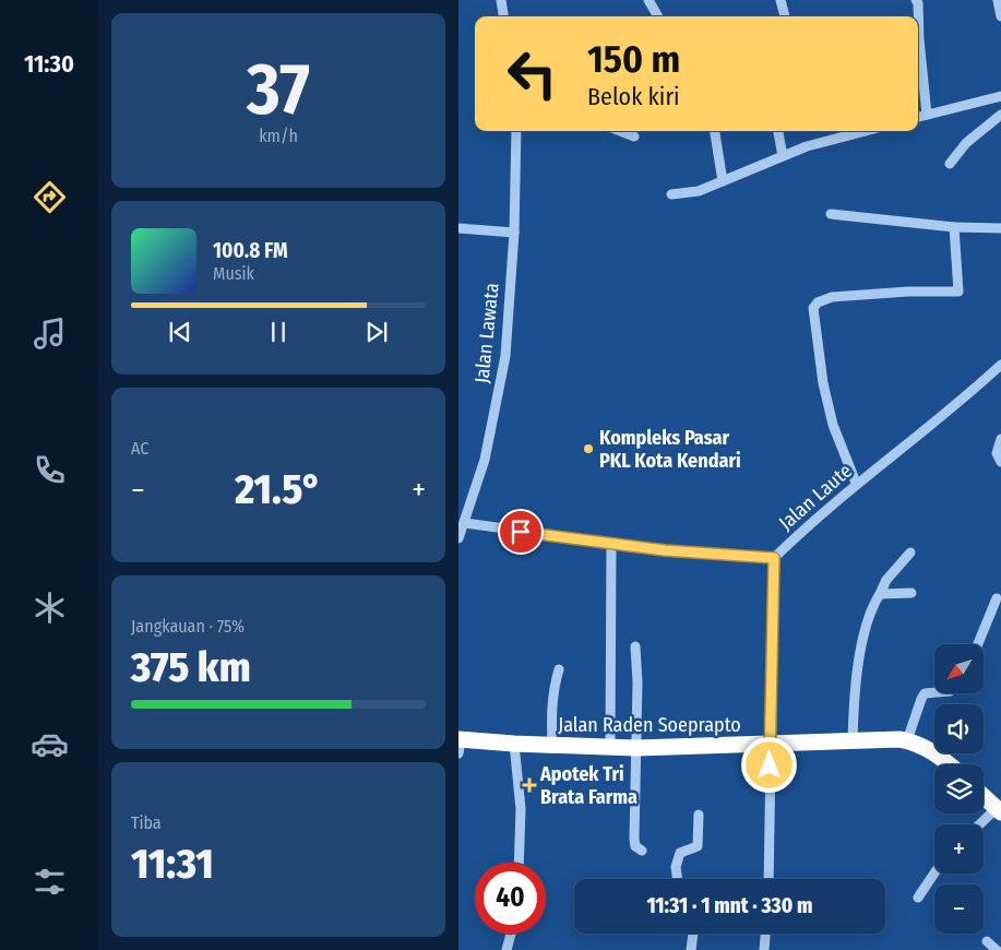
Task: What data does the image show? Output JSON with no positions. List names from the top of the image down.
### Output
{
  "streets": {
    "highway": ["Jalan Raden Soeprapto"],
    "street": ["Jalan Lawata", "Jalan Laute"]
  },
  "crossings": [
    ["Jalan Laute", "Jalan Raden Soeprapto"]
  ],
  "places": {
    "other": ["Kompleks Pasar PKL Kota Kendari"],
    "health": ["Apotek Tri Brata Farma"]
  },
  "north": "bottom left",
  "page": {
    "tabs": "11:30",
    "tile": [
      ["37", "km/h"],
      "AC",
      ["Jangkauan · 75%", "375 km"],
      ["Tiba", "11:31"]
    ],
    "turn": ["150 m", "Belok kiri"],
    "song": ["100.8 FM", "Musik"],
    "heat": ["−", "21.5°", "+"],
    "map_buttons": ["+", "−"],
    "limit": "40",
    "trip": "11:31 · 1 mnt · 330 m"
  }
}
